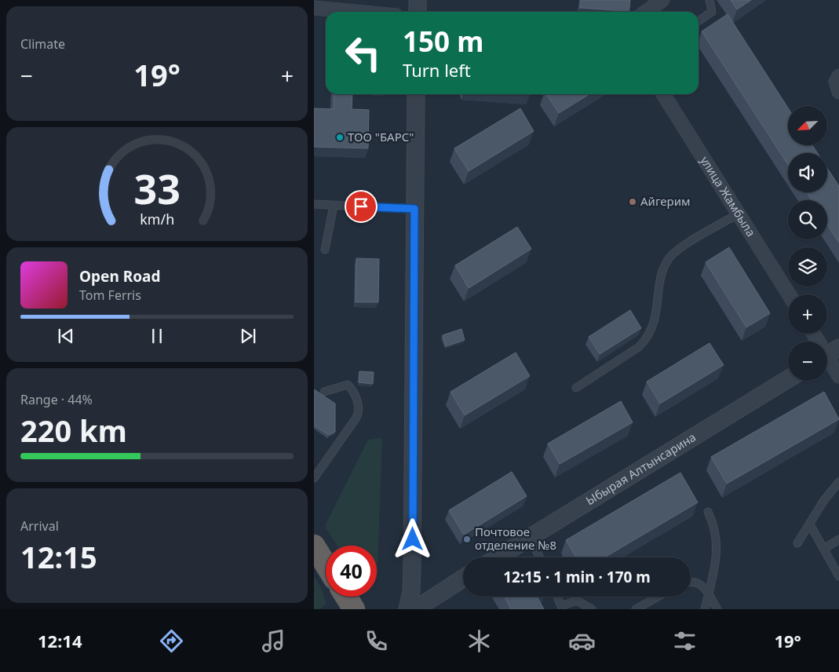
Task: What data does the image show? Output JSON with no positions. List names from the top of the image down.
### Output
{
  "streets": {
    "street": ["улица Жамбыла", "Ыбырая Алтынсарина"]
  },
  "places": ["ТОО \"БАРС\"", "Айгерим", "Почтовое отделение №8"],
  "north": "bottom left",
  "page": {
    "tile": [
      "Climate",
      ["Range · 44%", "220 km"],
      ["Arrival", "12:15"]
    ],
    "turn": ["150 m", "Turn left"],
    "heat": ["−", "19°", "+"],
    "map_buttons": ["+", "−"],
    "song": ["Open Road", "Tom Ferris"],
    "limit": "40",
    "trip": "12:15 · 1 min · 170 m",
    "tabs": ["12:14", "19°"],
    "gauge": ["33", "km/h"]
  }
}
